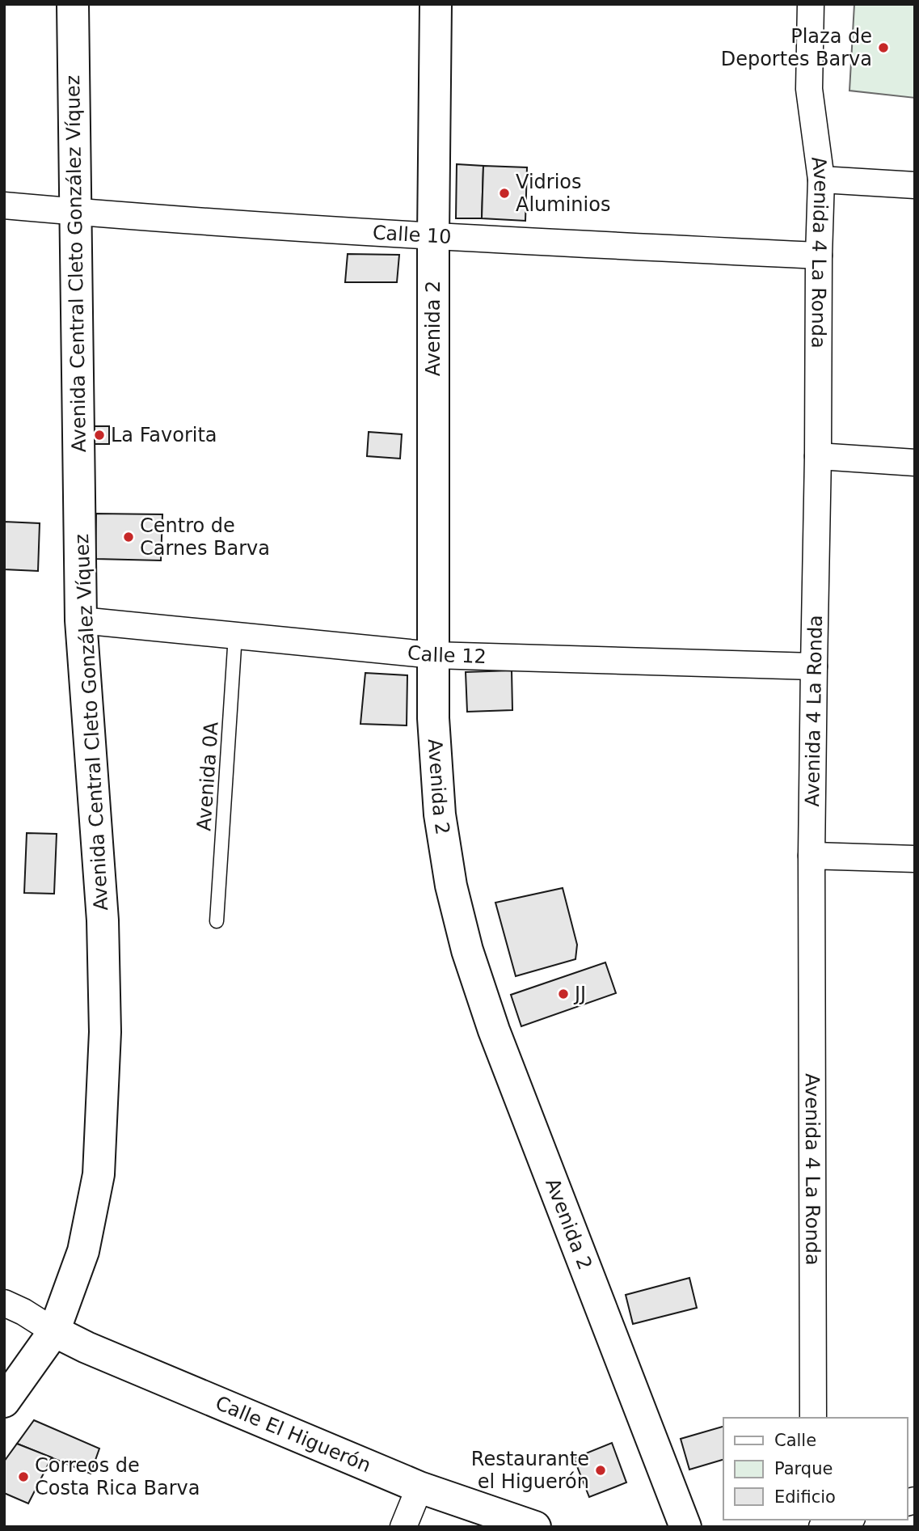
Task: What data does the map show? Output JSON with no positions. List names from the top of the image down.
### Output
{
  "streets": {
    "main road": ["Avenida Central Cleto González Víquez", "Avenida 2", "Calle El Higuerón"],
    "street": ["Calle 10", "Avenida 4 La Ronda", "Calle 12"],
    "lane": ["Avenida 0A"]
  },
  "crossings": [
    ["Calle 10", "Avenida 4 La Ronda"],
    ["Calle 10", "Avenida Central Cleto González Víquez"],
    ["Calle 10", "Avenida 2"],
    ["Avenida 4 La Ronda", "Calle 12"],
    ["Avenida Central Cleto González Víquez", "Calle 12"],
    ["Avenida Central Cleto González Víquez", "Calle El Higuerón"],
    ["Avenida 2", "Calle 12"],
    ["Calle 12", "Avenida 0A"]
  ],
  "places": [
    "Plaza de Deportes Barva",
    "Vidrios Aluminios",
    "La Favorita",
    "Centro de Carnes Barva",
    "JJ",
    "Restaurante el Higuerón",
    "Correos de Costa Rica Barva"
  ],
  "legend": ["Calle", "Parque", "Edificio"]
}
